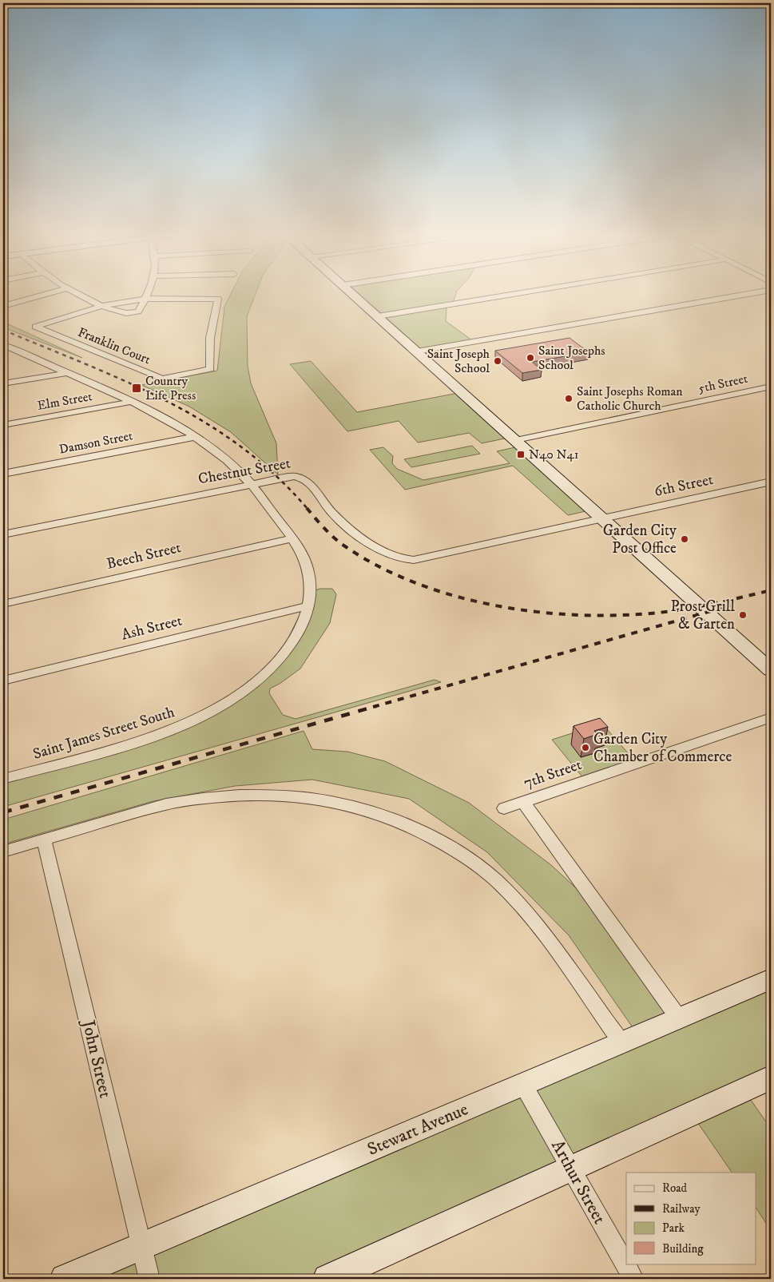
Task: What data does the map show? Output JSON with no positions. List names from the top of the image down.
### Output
{
  "streets": {
    "main road": ["Stewart Avenue"],
    "street": [
      "Franklin Court",
      "5th Street",
      "Elm Street",
      "Damson Street",
      "Chestnut Street",
      "6th Street",
      "Beech Street",
      "Ash Street",
      "Saint James Street South",
      "7th Street",
      "John Street",
      "Arthur Street"
    ]
  },
  "crossings": [
    ["Elm Street", "Saint James Street South"],
    ["Damson Street", "Saint James Street South"],
    ["Chestnut Street", "6th Street"],
    ["Chestnut Street", "Saint James Street South"],
    ["Beech Street", "Saint James Street South"],
    ["Ash Street", "Saint James Street South"],
    ["John Street", "Stewart Avenue"],
    ["Stewart Avenue", "Arthur Street"]
  ],
  "places": {
    "other": [
      "Saint Josephs School",
      "Saint Joseph School",
      "Saint Josephs Roman Catholic Church",
      "Garden City Post Office",
      "Prost Grill & Garten",
      "Garden City Chamber of Commerce"
    ],
    "transit": ["Country Life Press", "N40 N41"]
  },
  "legend": [
    "Road",
    "Railway",
    "Park",
    "Building"
  ]
}
